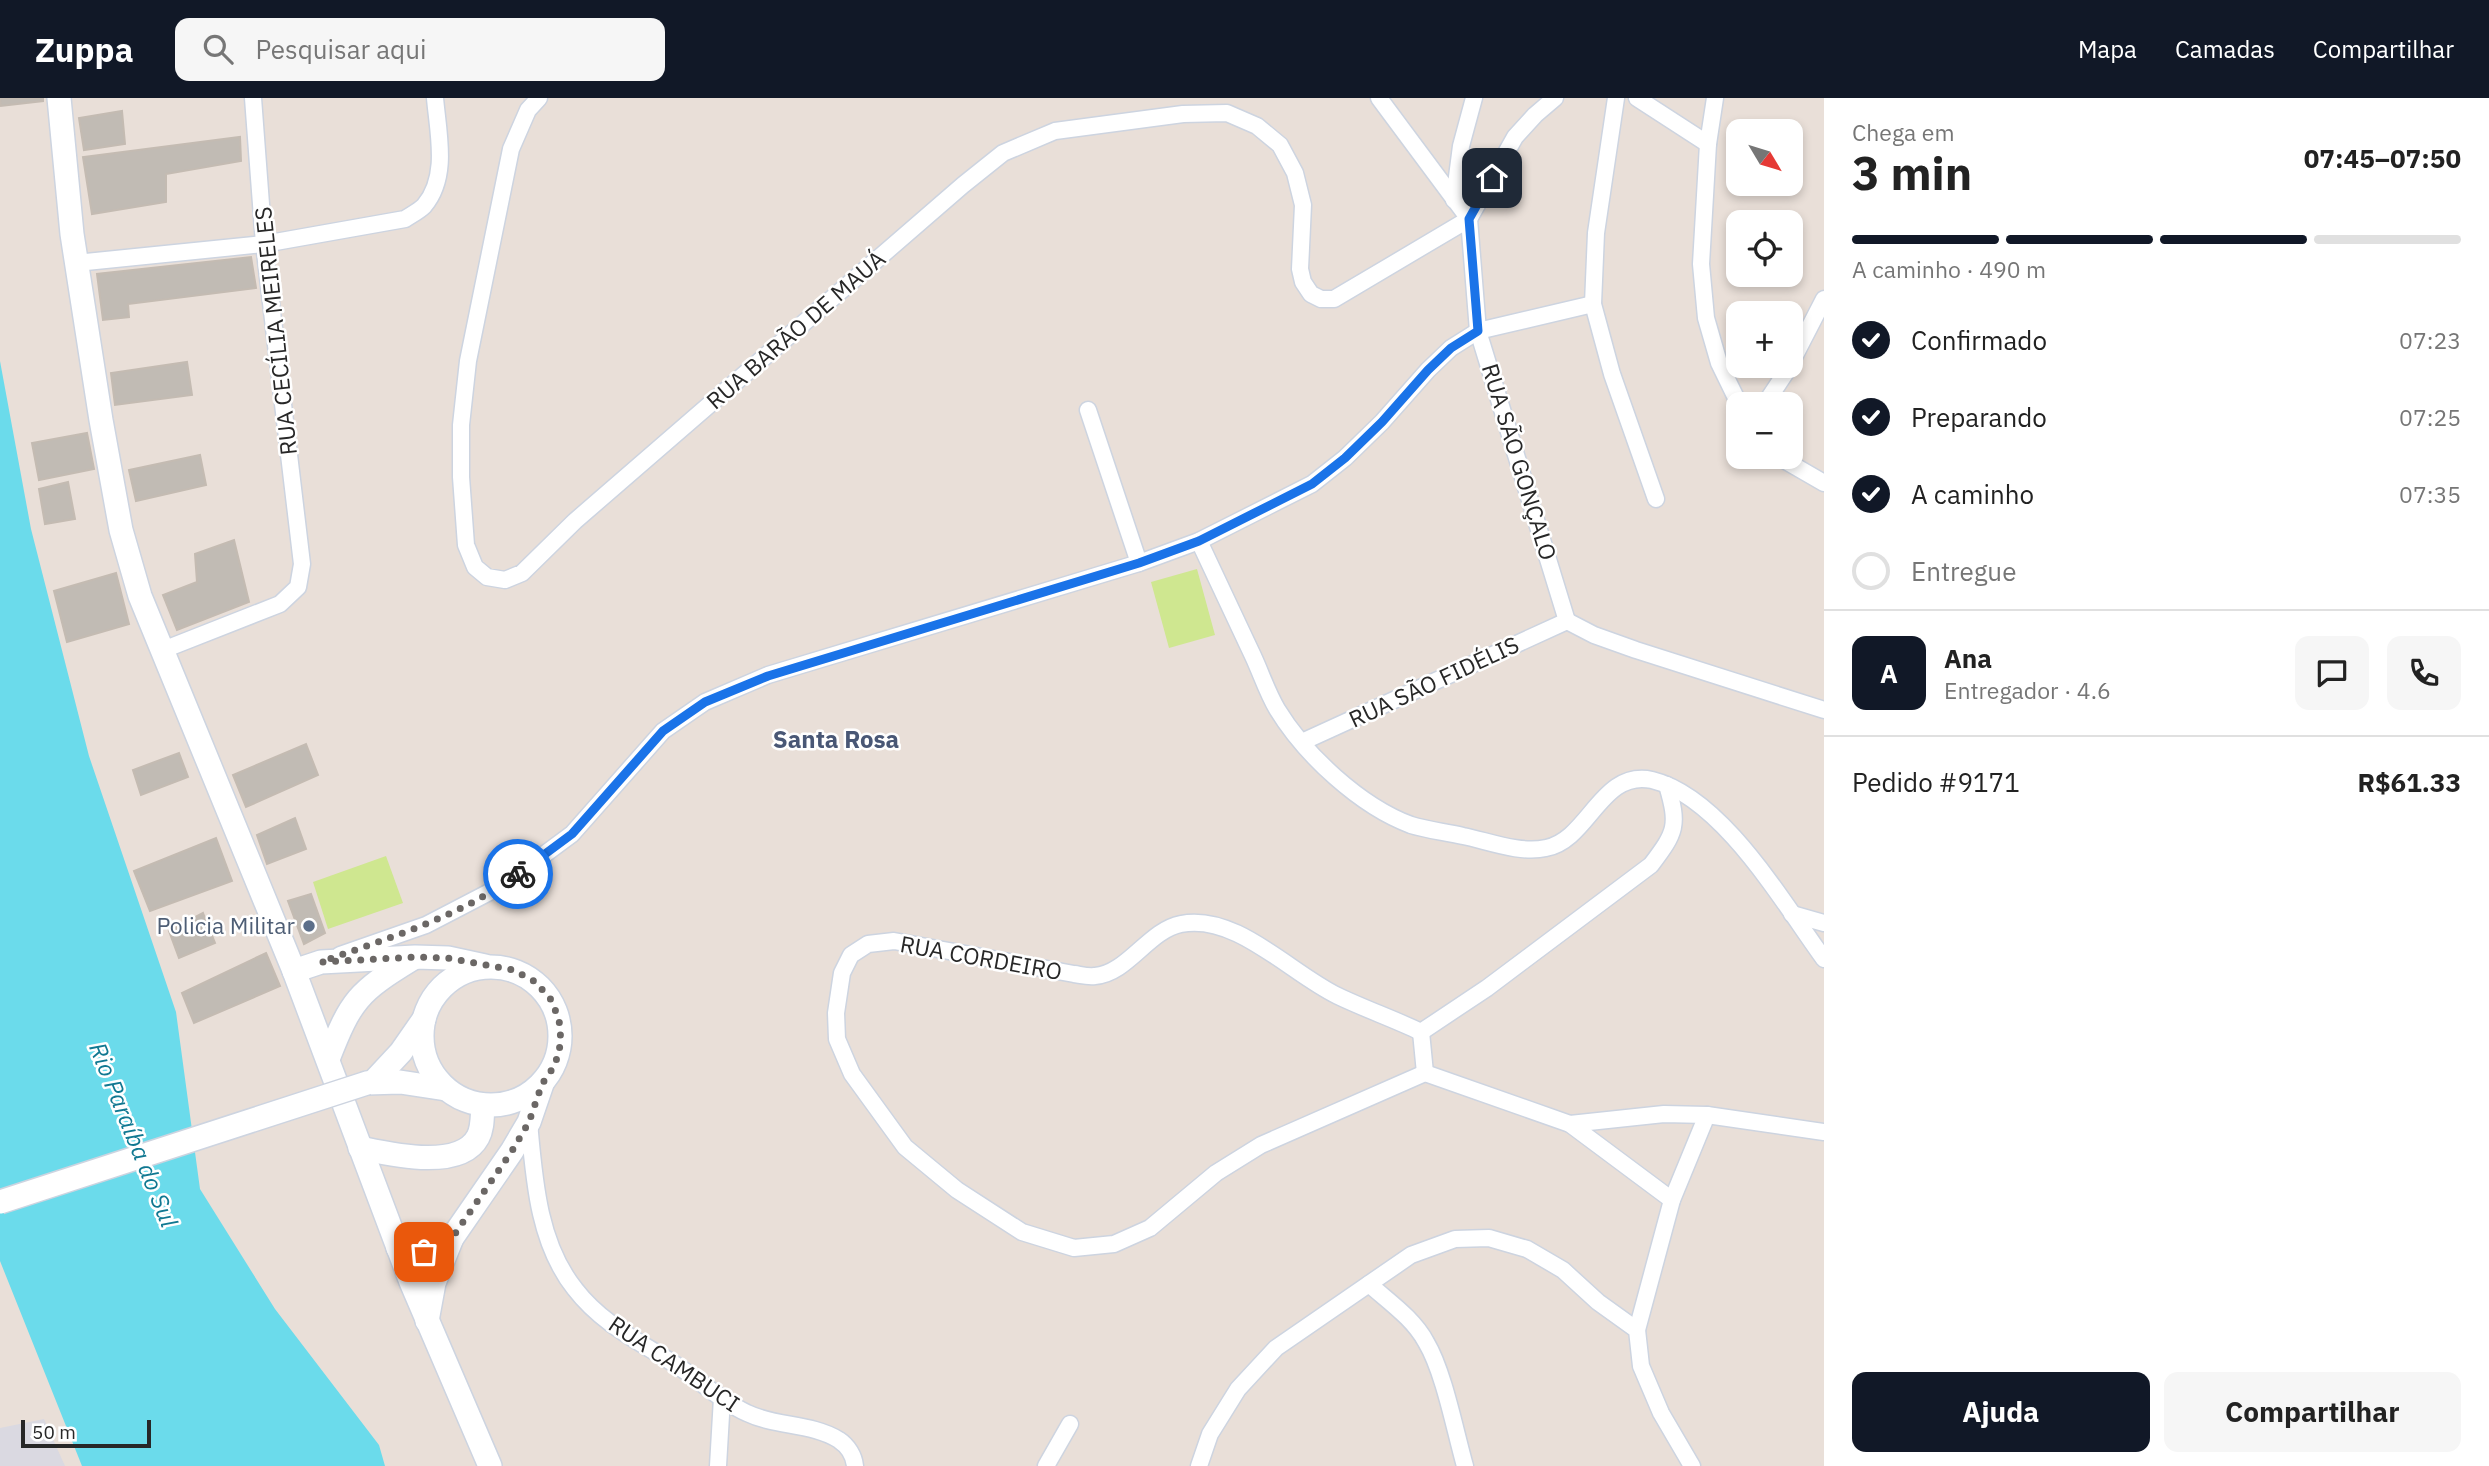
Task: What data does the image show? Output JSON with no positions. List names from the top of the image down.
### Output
{
  "streets": {
    "street": [
      "RUA BARÃO DE MAUÁ",
      "RUA CECÍLIA MEIRELES",
      "RUA SÃO GONÇALO",
      "RUA SÃO FIDÉLIS",
      "RUA CORDEIRO",
      "RUA CAMBUCI"
    ]
  },
  "crossings": [
    ["RUA BARÃO DE MAUÁ", "RUA SÃO GONÇALO"],
    ["RUA SÃO GONÇALO", "RUA SÃO FIDÉLIS"]
  ],
  "districts": ["Santa Rosa"],
  "water": ["Rio Paraíba do Sul"],
  "places": ["Policia Militar"],
  "scale_bar": "50 m",
  "north": "bottom right",
  "page": {
    "header": "Zuppa",
    "search": "Pesquisar aqui",
    "nav": ["Mapa", "Camadas", "Compartilhar"],
    "heading": ["3 min", "Chega em", "07:45–07:50"],
    "panel": [
      "Ana",
      "Entregador · 4.6",
      "Pedido #9171",
      "R$61.33"
    ],
    "map_buttons": ["+", "−"],
    "bar": "A caminho · 490 m",
    "list": [
      ["Confirmado", "07:23"],
      ["Preparando", "07:25"],
      ["A caminho", "07:35"],
      "Entregue"
    ],
    "round": "A",
    "buttons": ["Ajuda", "Compartilhar"],
    "scale": "50 m"
  }
}
